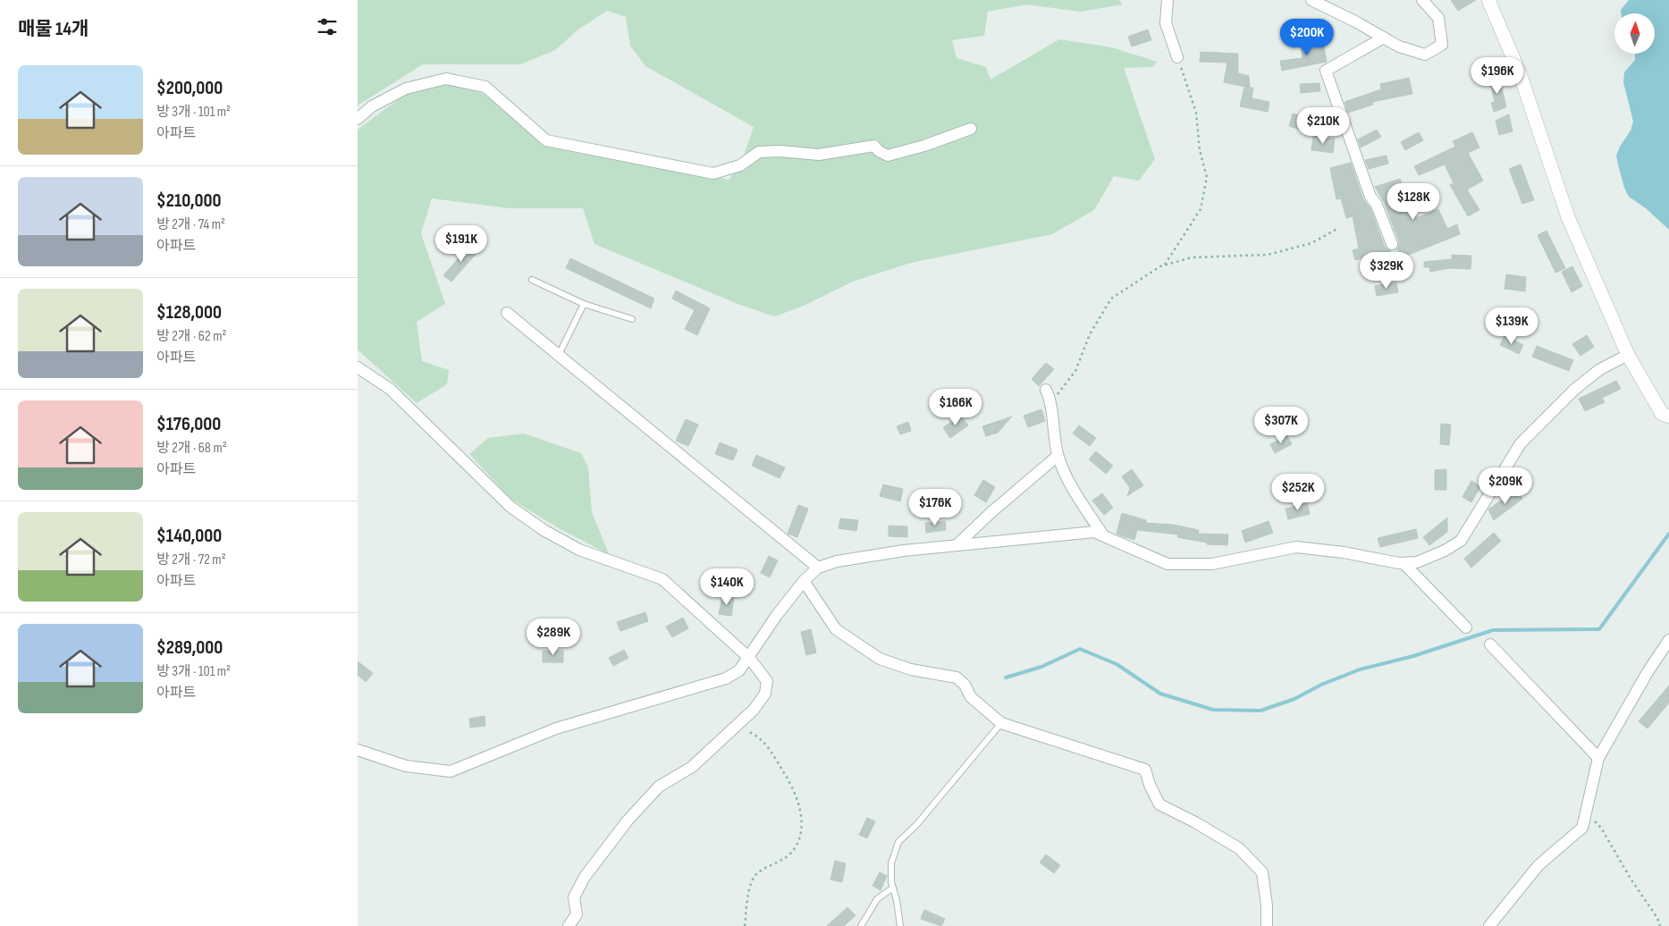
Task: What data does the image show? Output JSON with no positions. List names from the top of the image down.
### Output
{
  "north": "top",
  "page": {
    "heading": "매물 14개",
    "price": [
      "$200K",
      "$196K",
      "$210K",
      "$128K",
      "$191K",
      "$329K",
      "$139K",
      "$166K",
      "$307K",
      "$209K",
      "$252K",
      "$176K",
      "$140K",
      "$289K"
    ],
    "list": [
      {
        "name": "$200,000",
        "note": "방 3개 · 101 m² · 아파트"
      },
      {
        "name": "$210,000",
        "note": "방 2개 · 74 m² · 아파트"
      },
      {
        "name": "$128,000",
        "note": "방 2개 · 62 m² · 아파트"
      },
      {
        "name": "$176,000",
        "note": "방 2개 · 68 m² · 아파트"
      },
      {
        "name": "$140,000",
        "note": "방 2개 · 72 m² · 아파트"
      },
      {
        "name": "$289,000",
        "note": "방 3개 · 101 m² · 아파트"
      }
    ]
  }
}
